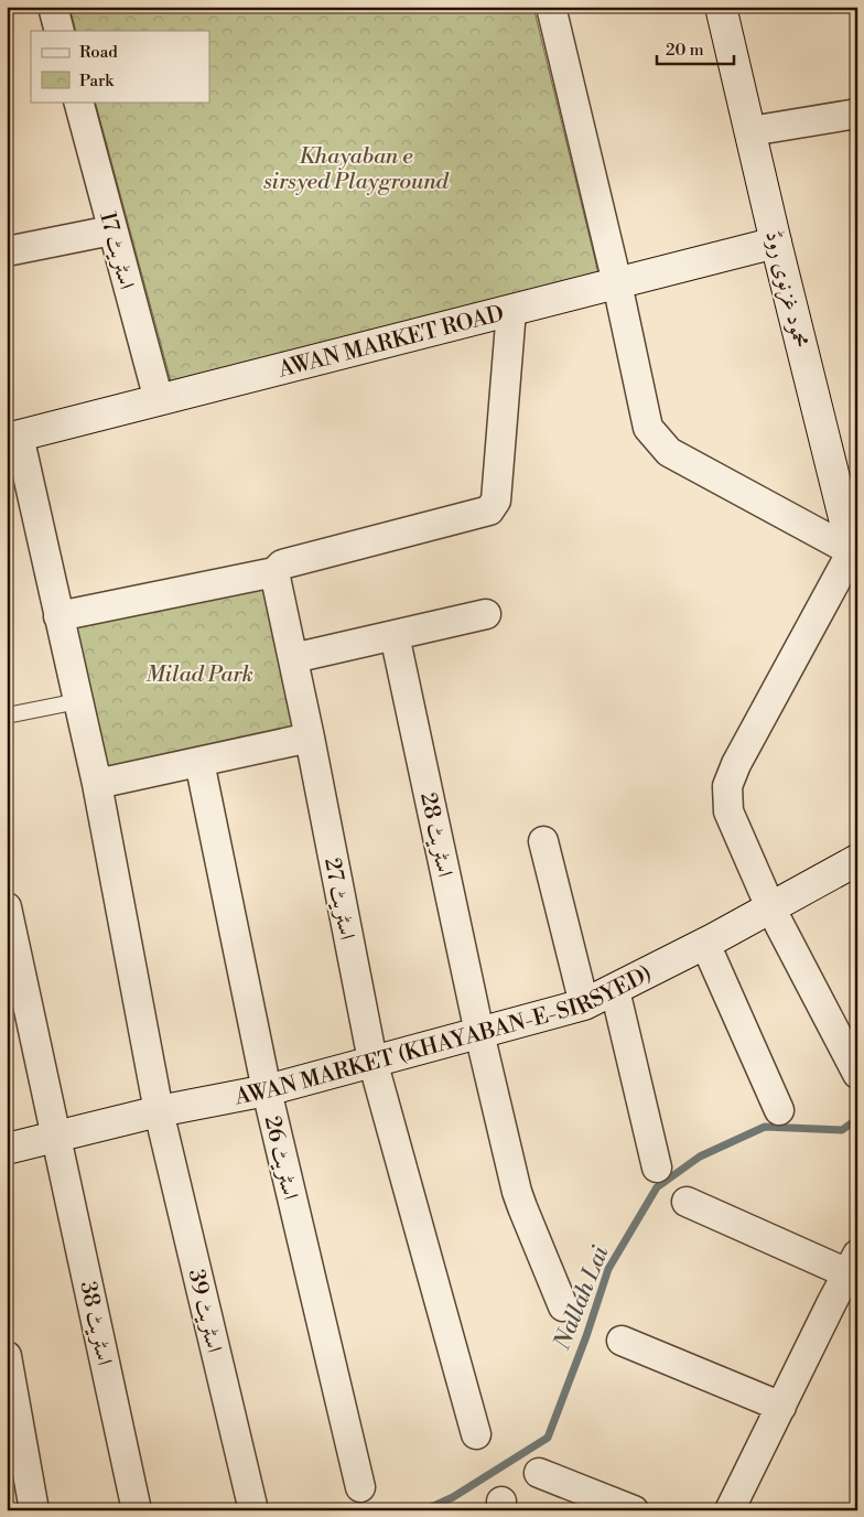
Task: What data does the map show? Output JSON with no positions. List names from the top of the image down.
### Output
{
  "streets": {
    "street": [
      "اسٹریٹ 17",
      "محمود غزنوی روڈ",
      "AWAN MARKET ROAD",
      "اسٹریٹ 28",
      "اسٹریٹ 27",
      "AWAN MARKET (KHAYABAN-E-SIRSYED)",
      "اسٹریٹ 26",
      "اسٹریٹ 39",
      "اسٹریٹ 38"
    ]
  },
  "crossings": [
    ["اسٹریٹ 17", "AWAN MARKET ROAD"],
    ["محمود غزنوی روڈ", "AWAN MARKET ROAD"],
    ["AWAN MARKET ROAD", "اسٹریٹ 39"],
    ["اسٹریٹ 28", "AWAN MARKET (KHAYABAN-E-SIRSYED)"],
    ["اسٹریٹ 27", "AWAN MARKET (KHAYABAN-E-SIRSYED)"],
    ["AWAN MARKET (KHAYABAN-E-SIRSYED)", "اسٹریٹ 26"],
    ["AWAN MARKET (KHAYABAN-E-SIRSYED)", "اسٹریٹ 39"],
    ["AWAN MARKET (KHAYABAN-E-SIRSYED)", "اسٹریٹ 38"]
  ],
  "water": ["Nallah Lai"],
  "parks": ["Khayaban e sirsyed Playground", "Milad Park"],
  "legend": ["Road", "Park"],
  "scale_bar": "20 m"
}
